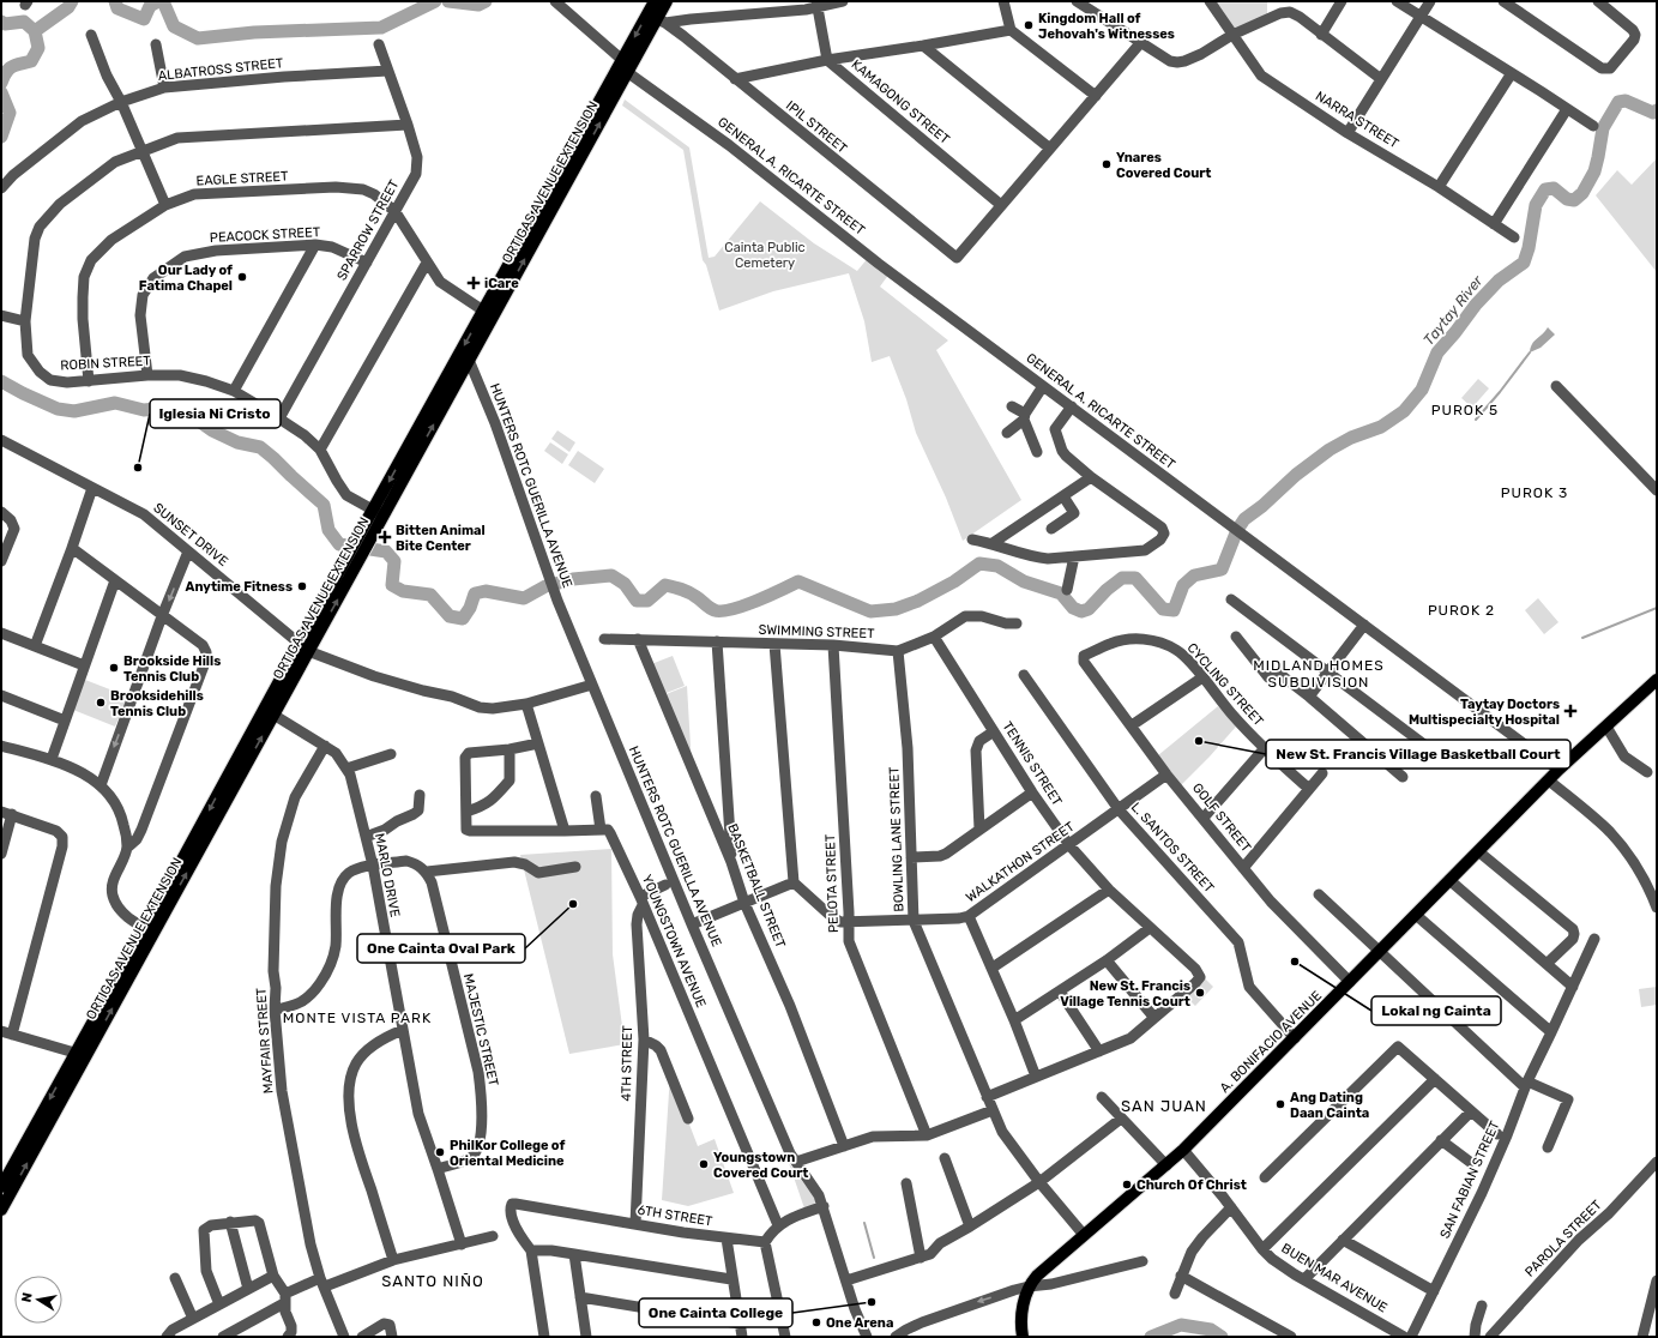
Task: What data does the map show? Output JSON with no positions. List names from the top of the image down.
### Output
{
  "streets": {
    "main road": ["ORTIGAS AVENUE EXTENSION", "A. BONIFACIO AVENUE"],
    "street": [
      "ALBATROSS STREET",
      "KAMAGONG STREET",
      "NARRA STREET",
      "IPIL STREET",
      "GENERAL A. RICARTE STREET",
      "EAGLE STREET",
      "SPARROW STREET",
      "PEACOCK STREET",
      "ROBIN STREET",
      "HUNTERS ROTC GUERILLA AVENUE",
      "SUNSET DRIVE",
      "SWIMMING STREET",
      "CYCLING STREET",
      "TENNIS STREET",
      "GOLF STREET",
      "BOWLING LANE STREET",
      "L. SANTOS STREET",
      "WALKATHON STREET",
      "MARLO DRIVE",
      "PELOTA STREET",
      "BASKETBALL STREET",
      "YOUNGSTOWN AVENUE",
      "MAJESTIC STREET",
      "MAYFAIR STREET",
      "4TH STREET",
      "SAN FABIAN STREET",
      "6TH STREET",
      "PAROLA STREET",
      "BUEN MAR AVENUE"
    ]
  },
  "crossings": [
    ["ALBATROSS STREET", "SPARROW STREET"],
    ["KAMAGONG STREET", "IPIL STREET"],
    ["IPIL STREET", "ORTIGAS AVENUE EXTENSION"],
    ["GENERAL A. RICARTE STREET", "ORTIGAS AVENUE EXTENSION"],
    ["GENERAL A. RICARTE STREET", "A. BONIFACIO AVENUE"],
    ["EAGLE STREET", "ORTIGAS AVENUE EXTENSION"],
    ["EAGLE STREET", "SPARROW STREET"],
    ["EAGLE STREET", "ROBIN STREET"],
    ["ORTIGAS AVENUE EXTENSION", "ROBIN STREET"],
    ["ORTIGAS AVENUE EXTENSION", "HUNTERS ROTC GUERILLA AVENUE"],
    ["ORTIGAS AVENUE EXTENSION", "SUNSET DRIVE"],
    ["ORTIGAS AVENUE EXTENSION", "MARLO DRIVE"],
    ["SPARROW STREET", "PEACOCK STREET"],
    ["SPARROW STREET", "ROBIN STREET"],
    ["PEACOCK STREET", "ROBIN STREET"],
    ["HUNTERS ROTC GUERILLA AVENUE", "SUNSET DRIVE"],
    ["SWIMMING STREET", "TENNIS STREET"],
    ["SWIMMING STREET", "BOWLING LANE STREET"],
    ["SWIMMING STREET", "PELOTA STREET"],
    ["SWIMMING STREET", "BASKETBALL STREET"],
    ["CYCLING STREET", "GOLF STREET"],
    ["TENNIS STREET", "WALKATHON STREET"],
    ["GOLF STREET", "WALKATHON STREET"],
    ["GOLF STREET", "A. BONIFACIO AVENUE"],
    ["BOWLING LANE STREET", "WALKATHON STREET"],
    ["BOWLING LANE STREET", "A. BONIFACIO AVENUE"],
    ["L. SANTOS STREET", "WALKATHON STREET"],
    ["L. SANTOS STREET", "A. BONIFACIO AVENUE"],
    ["WALKATHON STREET", "PELOTA STREET"],
    ["MARLO DRIVE", "MAJESTIC STREET"],
    ["MARLO DRIVE", "MAYFAIR STREET"],
    ["YOUNGSTOWN AVENUE", "4TH STREET"],
    ["A. BONIFACIO AVENUE", "BUEN MAR AVENUE"],
    ["4TH STREET", "6TH STREET"]
  ],
  "districts": [
    "PUROK 5",
    "PUROK 3",
    "PUROK 2",
    "MIDLAND HOMES SUBDIVISION",
    "MONTE VISTA PARK",
    "SAN JUAN",
    "SANTO NIÑO"
  ],
  "water": ["Taytay River"],
  "parks": ["Cainta Public Cemetery"],
  "places": {
    "other": [
      "Kingdom Hall of Jehovah's Witnesses",
      "Ynares Covered Court",
      "Our Lady of Fatima Chapel",
      "Iglesia Ni Cristo",
      "Anytime Fitness",
      "Brookside Hills Tennis Club",
      "Brooksidehills Tennis Club",
      "New St. Francis Village Basketball Court",
      "One Cainta Oval Park",
      "Lokal ng Cainta",
      "New St. Francis Village Tennis Court",
      "Ang Dating Daan Cainta",
      "PhilKor College of Oriental Medicine",
      "Youngstown Covered Court",
      "Church Of Christ",
      "One Cainta College",
      "One Arena"
    ],
    "health": ["iCare", "Bitten Animal Bite Center", "Taytay Doctors Multispecialty Hospital"]
  },
  "north": "left"
}
